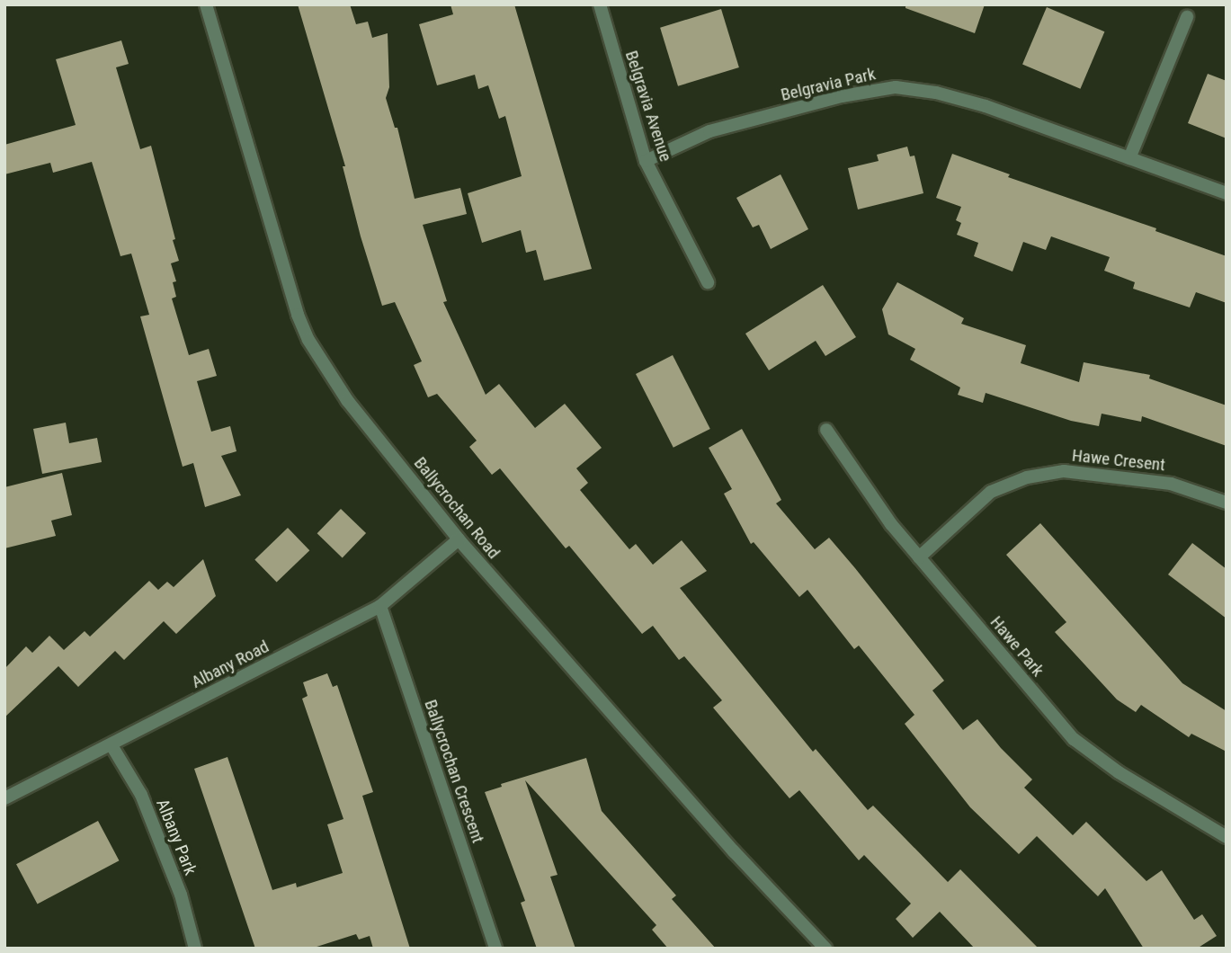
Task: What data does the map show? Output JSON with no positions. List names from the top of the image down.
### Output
{
  "streets": {
    "street": [
      "Belgravia Park",
      "Belgravia Avenue",
      "Hawe Cresent",
      "Ballycrochan Road",
      "Hawe Park",
      "Albany Road",
      "Ballycrochan Crescent",
      "Albany Park"
    ]
  },
  "crossings": [
    ["Belgravia Park", "Belgravia Avenue"],
    ["Hawe Cresent", "Hawe Park"],
    ["Ballycrochan Road", "Albany Road"],
    ["Albany Road", "Ballycrochan Crescent"],
    ["Albany Road", "Albany Park"]
  ]
}
